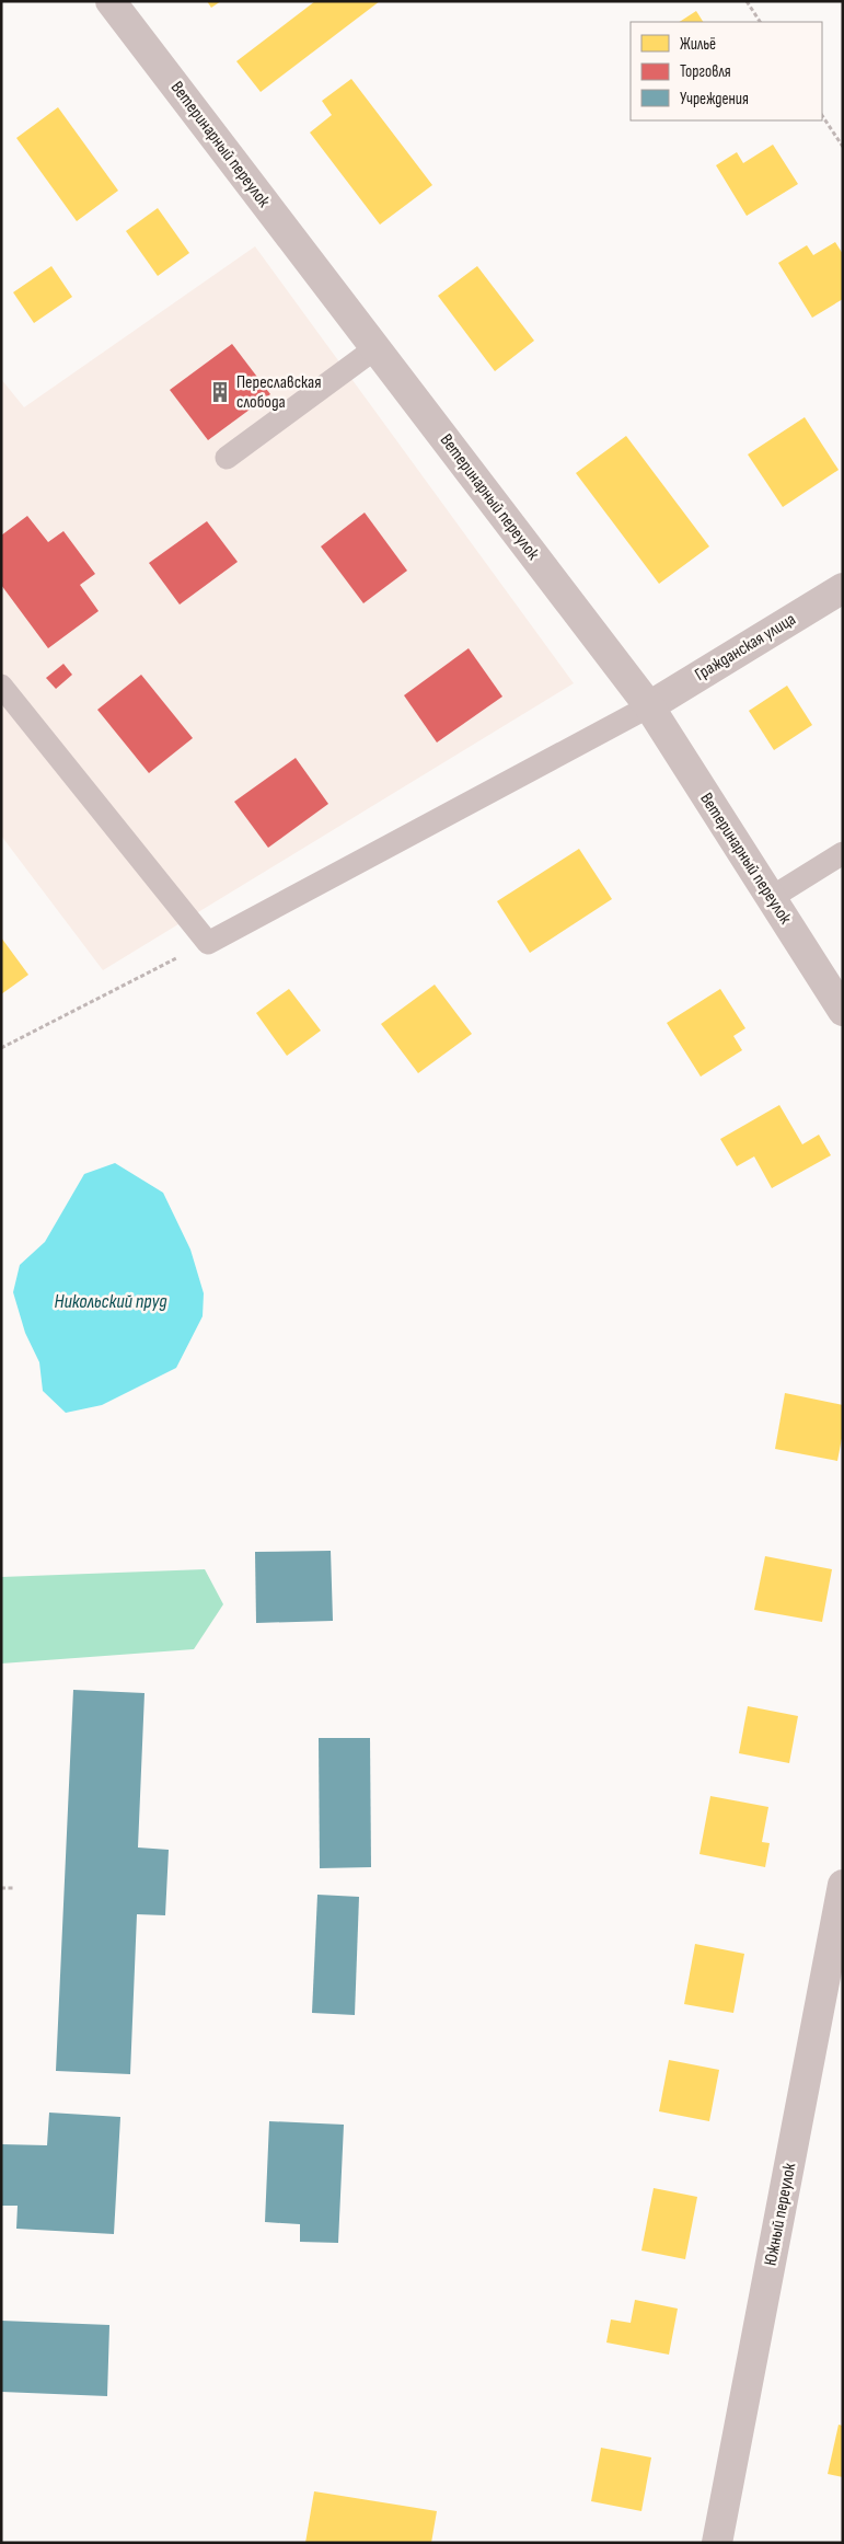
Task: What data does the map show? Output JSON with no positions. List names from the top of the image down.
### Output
{
  "streets": {
    "street": ["Ветеринарный переулок", "Гражданская улица", "Южный переулок"]
  },
  "crossings": [
    ["Ветеринарный переулок", "Гражданская улица"]
  ],
  "water": ["Никольский пруд"],
  "places": {
    "building": ["Переславская слобода"]
  },
  "legend": ["Жильё", "Торговля", "Учреждения"]
}
